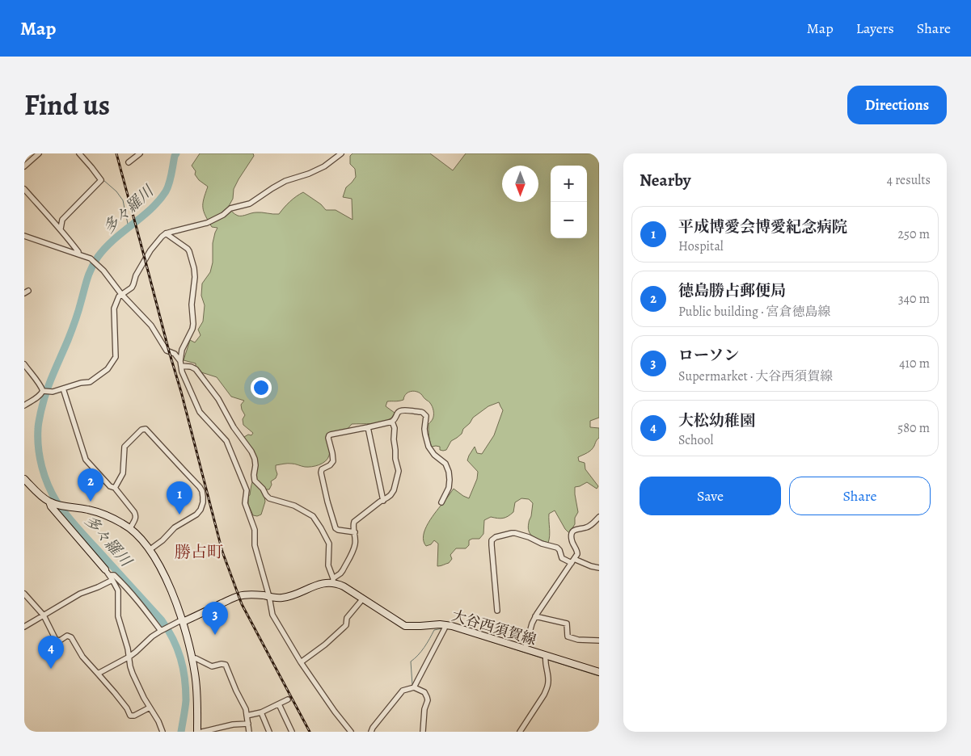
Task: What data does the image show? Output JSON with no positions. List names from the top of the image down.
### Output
{
  "streets": {
    "main road": ["大谷西須賀線"]
  },
  "districts": ["勝占町"],
  "water": ["多々羅川"],
  "north": "bottom",
  "page": {
    "header": "Map",
    "nav": ["Map", "Layers", "Share"],
    "title": "Find us",
    "buttons": [
      "Directions",
      ["Save", "Share"]
    ],
    "heading": ["Nearby", "4 results"],
    "map_buttons": ["+", "−"],
    "list": [
      {
        "mark": "1",
        "name": "平成博愛会博愛紀念病院",
        "note": "Hospital",
        "value": "250 m"
      },
      {
        "mark": "2",
        "name": "徳島勝占郵便局",
        "note": "Public building · 宮倉徳島線",
        "value": "340 m"
      },
      {
        "mark": "3",
        "name": "ローソン",
        "note": "Supermarket · 大谷西須賀線",
        "value": "410 m"
      },
      {
        "mark": "4",
        "name": "大松幼稚園",
        "note": "School",
        "value": "580 m"
      }
    ],
    "pins": [
      "2",
      "1",
      "3",
      "4"
    ]
  }
}
